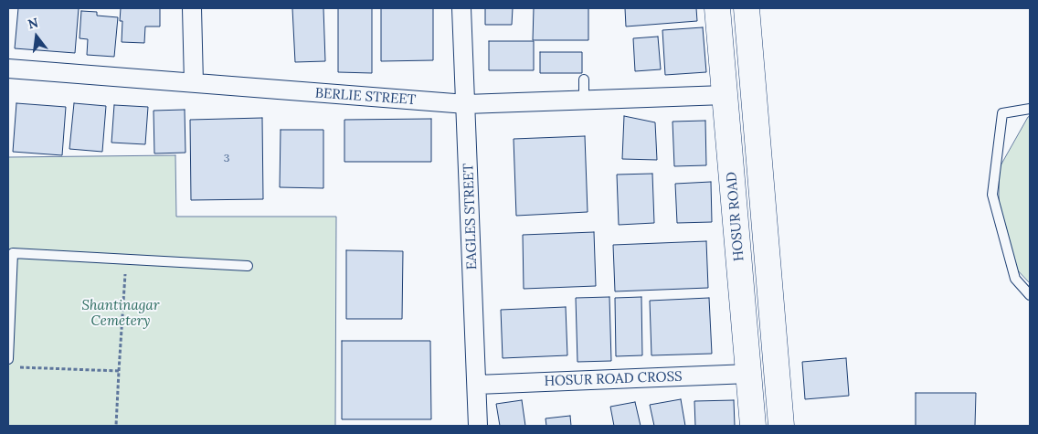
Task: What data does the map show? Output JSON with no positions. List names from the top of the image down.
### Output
{
  "streets": {
    "main road": ["HOSUR ROAD"],
    "street": ["BERLIE STREET", "EAGLES STREET", "HOSUR ROAD CROSS"]
  },
  "crossings": [
    ["BERLIE STREET", "EAGLES STREET"],
    ["BERLIE STREET", "HOSUR ROAD"],
    ["EAGLES STREET", "HOSUR ROAD CROSS"],
    ["HOSUR ROAD", "HOSUR ROAD CROSS"]
  ],
  "parks": ["Shantinagar Cemetery"],
  "house_numbers": ["3"],
  "north": "top"
}
